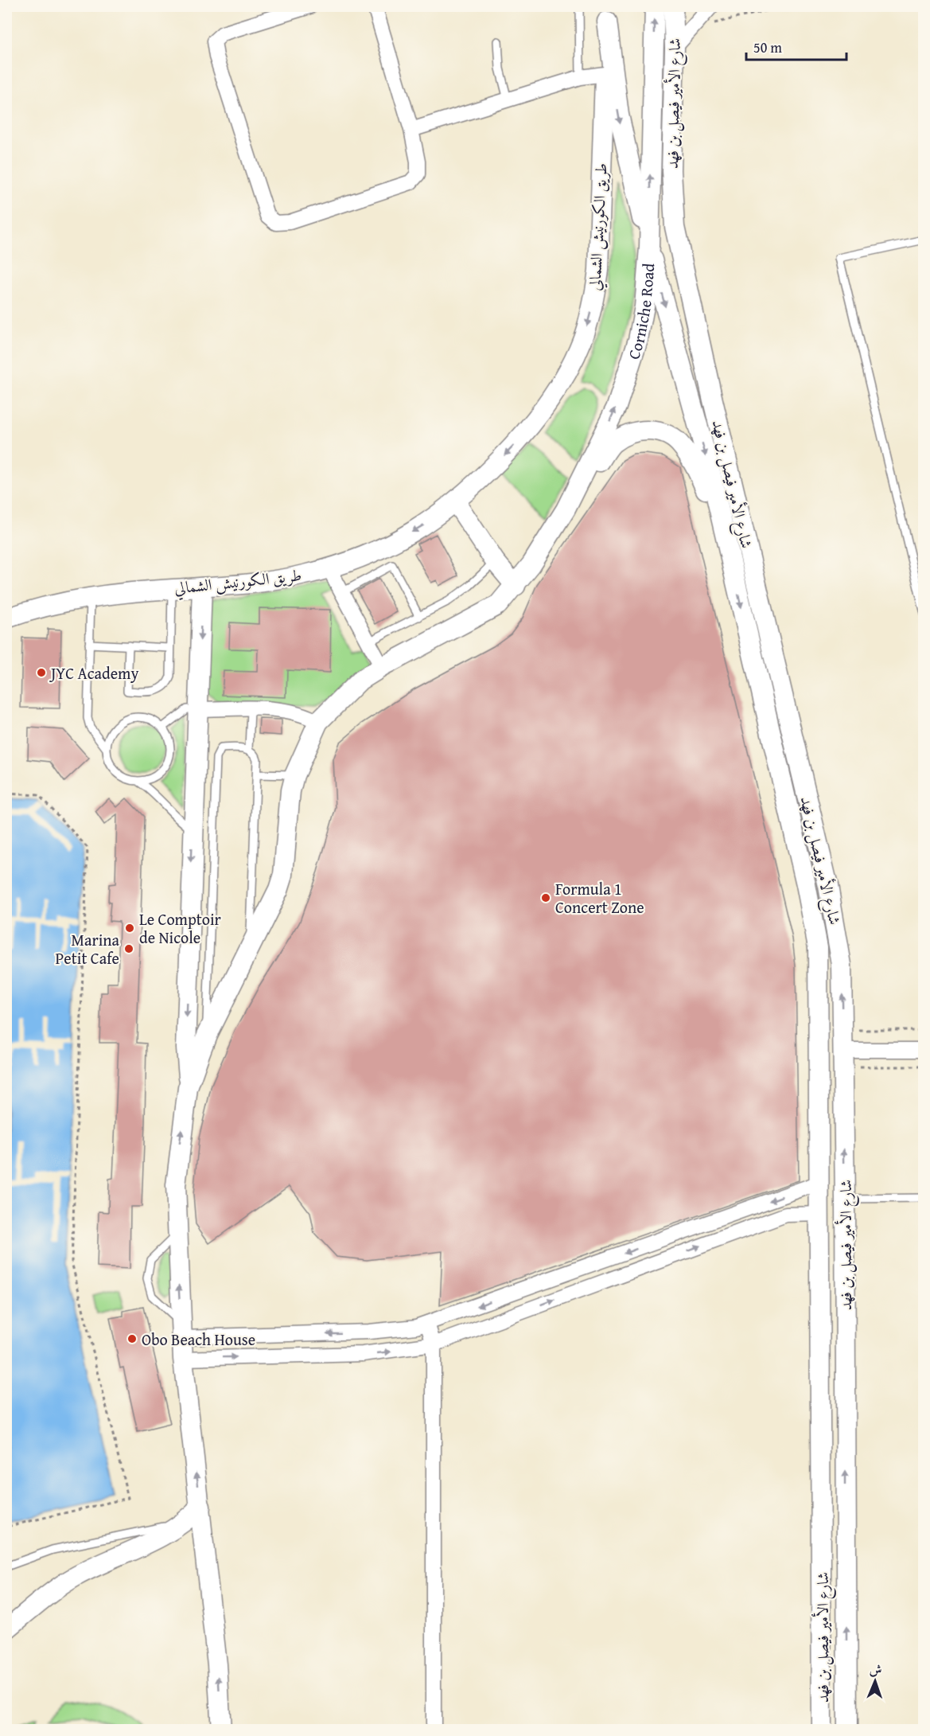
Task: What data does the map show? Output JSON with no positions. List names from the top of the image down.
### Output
{
  "streets": {
    "main road": ["شارع الأمير فيصل بن فهد", "طريق الكورنيش الشمالي", "Corniche Road"]
  },
  "crossings": [
    ["شارع الأمير فيصل بن فهد", "طريق الكورنيش الشمالي"],
    ["شارع الأمير فيصل بن فهد", "Corniche Road"]
  ],
  "one_way": ["طريق الكورنيش الشمالي", "Corniche Road"],
  "places": [
    "JYC Academy",
    "Formula 1 Concert Zone",
    "Le Comptoir de Nicole",
    "Marina Petit Cafe",
    "Obo Beach House"
  ],
  "scale_bar": "50 m",
  "north": "top"
}
